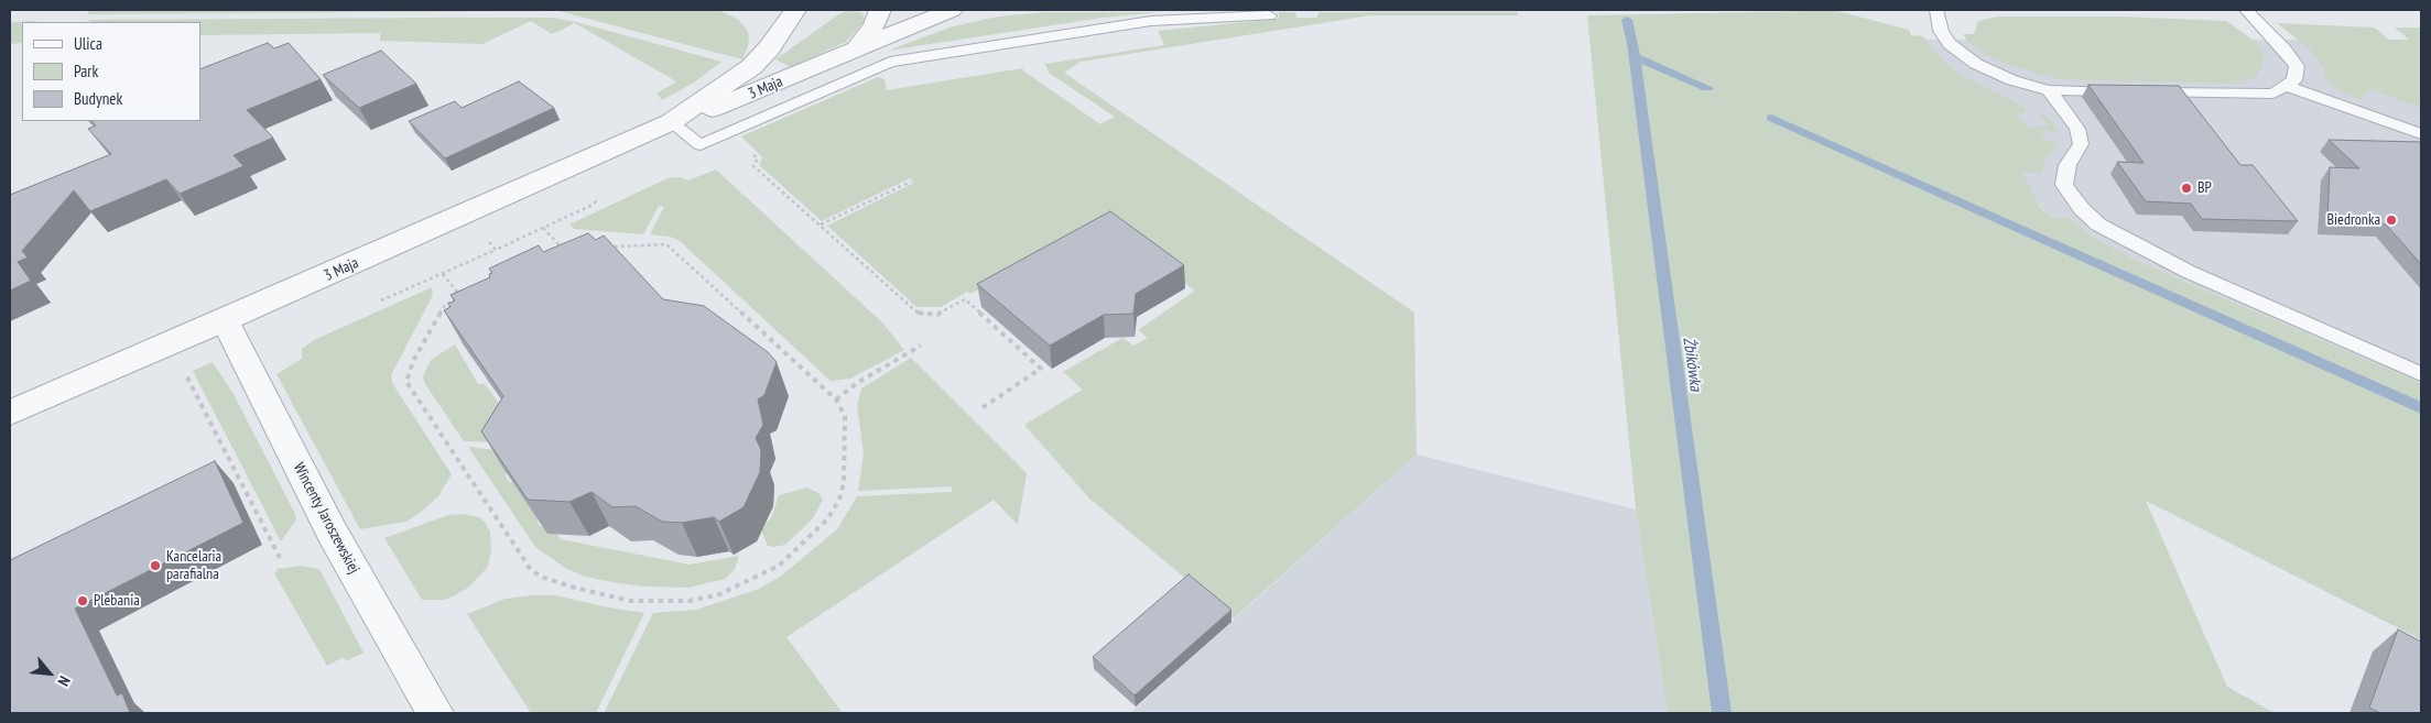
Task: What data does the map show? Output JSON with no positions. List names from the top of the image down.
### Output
{
  "streets": {
    "street": ["3 Maja", "Wincenty Jaroszewskiej"]
  },
  "crossings": [
    ["3 Maja", "Wincenty Jaroszewskiej"]
  ],
  "water": ["Żbikówka"],
  "places": [
    "BP",
    "Biedronka",
    "Kancelaria parafialna",
    "Plebania"
  ],
  "legend": ["Ulica", "Park", "Budynek"],
  "north": "bottom right"
}
